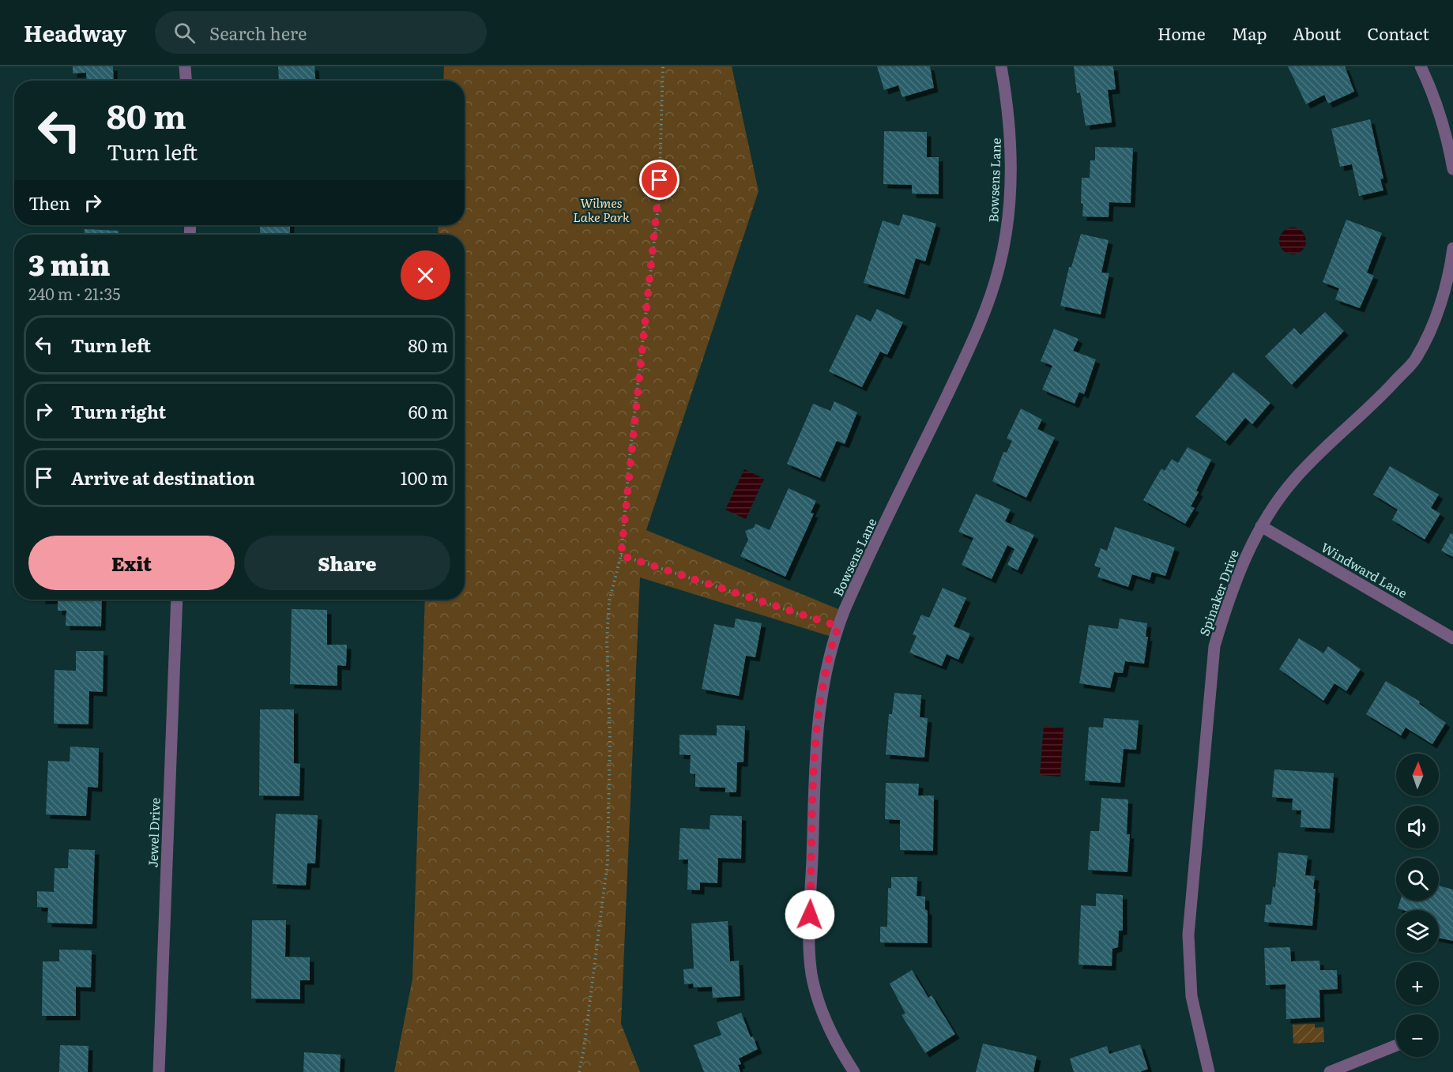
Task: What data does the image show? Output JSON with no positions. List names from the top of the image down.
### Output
{
  "streets": {
    "street": [
      "Bowsens Lane",
      "Windward Lane",
      "Spinaker Drive",
      "Jewel Drive"
    ]
  },
  "crossings": [
    ["Windward Lane", "Spinaker Drive"]
  ],
  "parks": ["Wilmes Lake Park"],
  "north": "top",
  "page": {
    "header": "Headway",
    "search": "Search here",
    "nav": [
      "Home",
      "Map",
      "About",
      "Contact"
    ],
    "turn": ["80 m", "Turn left"],
    "then": "Then",
    "heading": ["3 min", "240 m · 21:35"],
    "list": [
      {
        "name": "Turn left",
        "value": "80 m"
      },
      {
        "name": "Turn right",
        "value": "60 m"
      },
      {
        "name": "Arrive at destination",
        "value": "100 m"
      }
    ],
    "buttons": ["Exit", "Share"],
    "map_buttons": ["+", "−"]
  }
}
